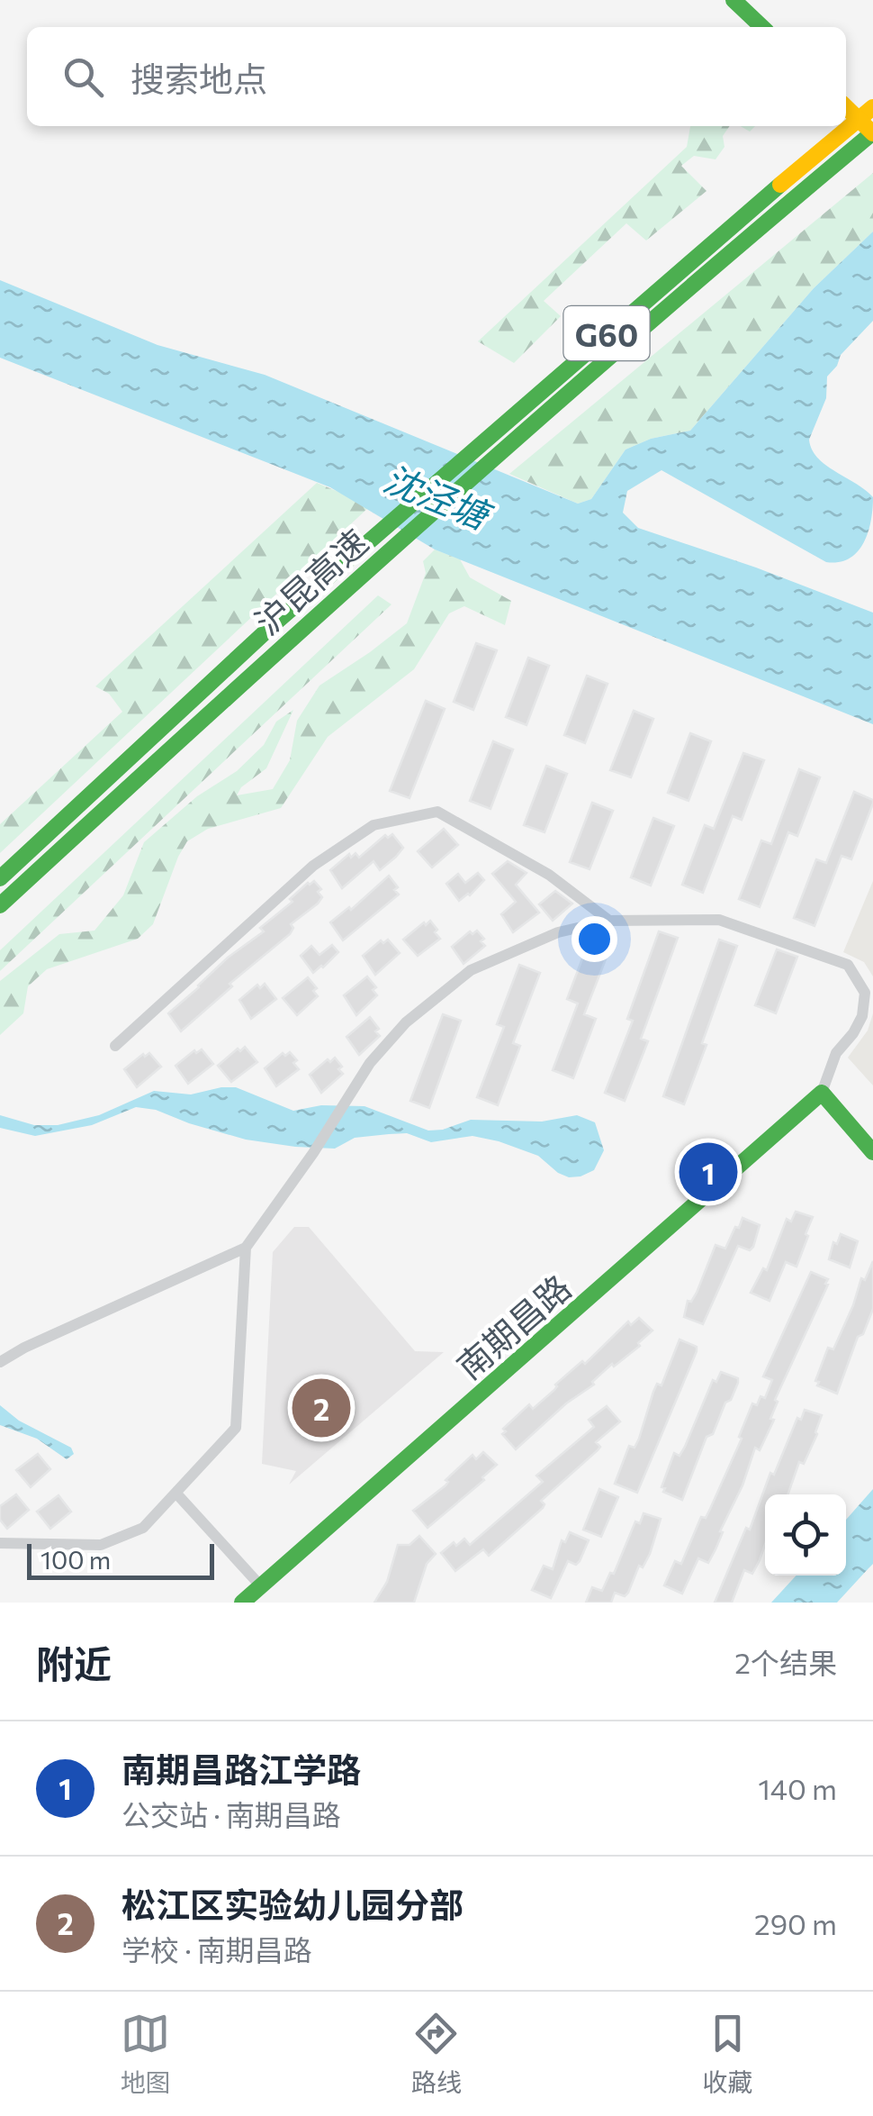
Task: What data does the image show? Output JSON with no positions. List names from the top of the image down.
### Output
{
  "streets": {
    "main road": ["G60", "沪昆高速", "南期昌路"]
  },
  "water": ["沈泾塘"],
  "scale_bar": "100 m",
  "page": {
    "search": "搜索地点",
    "pins": ["1", "2"],
    "scale": "100 m",
    "heading": ["附近", "2个结果"],
    "list": [
      {
        "mark": "1",
        "name": "南期昌路江学路",
        "note": "公交站 · 南期昌路",
        "value": "140 m"
      },
      {
        "mark": "2",
        "name": "松江区实验幼儿园分部",
        "note": "学校 · 南期昌路",
        "value": "290 m"
      }
    ],
    "nav": ["地图", "路线", "收藏"]
  }
}
